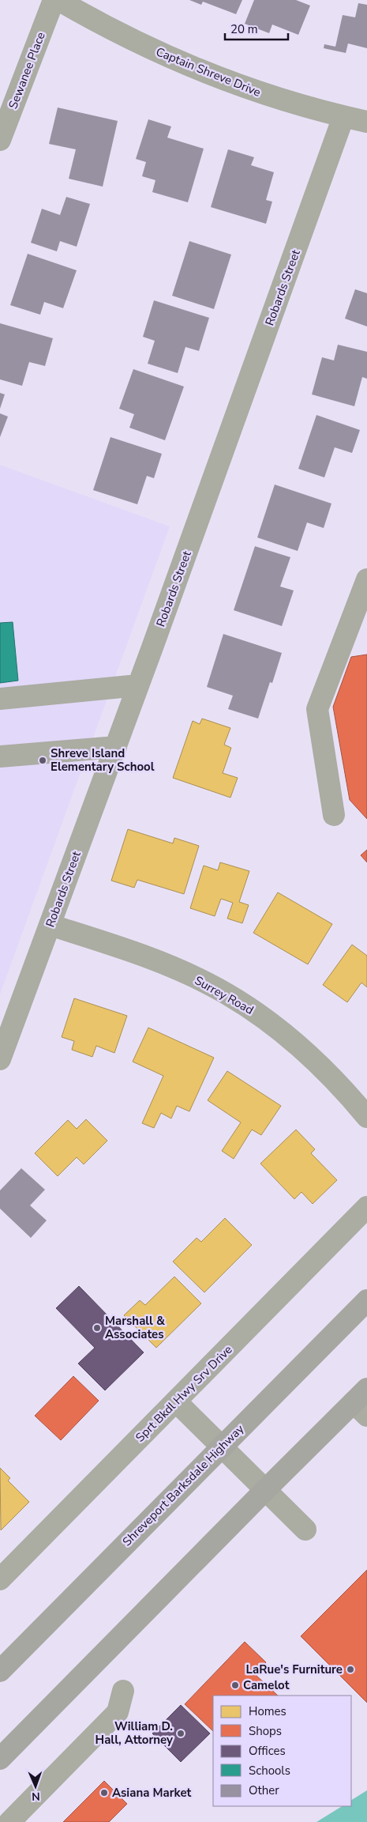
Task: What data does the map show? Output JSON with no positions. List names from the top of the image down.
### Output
{
  "streets": {
    "main road": ["Shreveport Barksdale Highway"],
    "street": [
      "Sewanee Place",
      "Captain Shreve Drive",
      "Robards Street",
      "Surrey Road",
      "Sprt Bkdl Hwy Srv Drive"
    ]
  },
  "crossings": [
    ["Captain Shreve Drive", "Robards Street"],
    ["Robards Street", "Surrey Road"]
  ],
  "places": [
    "Shreve Island Elementary School",
    "Marshall & Associates",
    "LaRue's Furniture",
    "Camelot",
    "William D. Hall, Attorney",
    "Asiana Market"
  ],
  "legend": [
    "Homes",
    "Shops",
    "Offices",
    "Schools",
    "Other"
  ],
  "scale_bar": "20 m",
  "north": "bottom"
}
